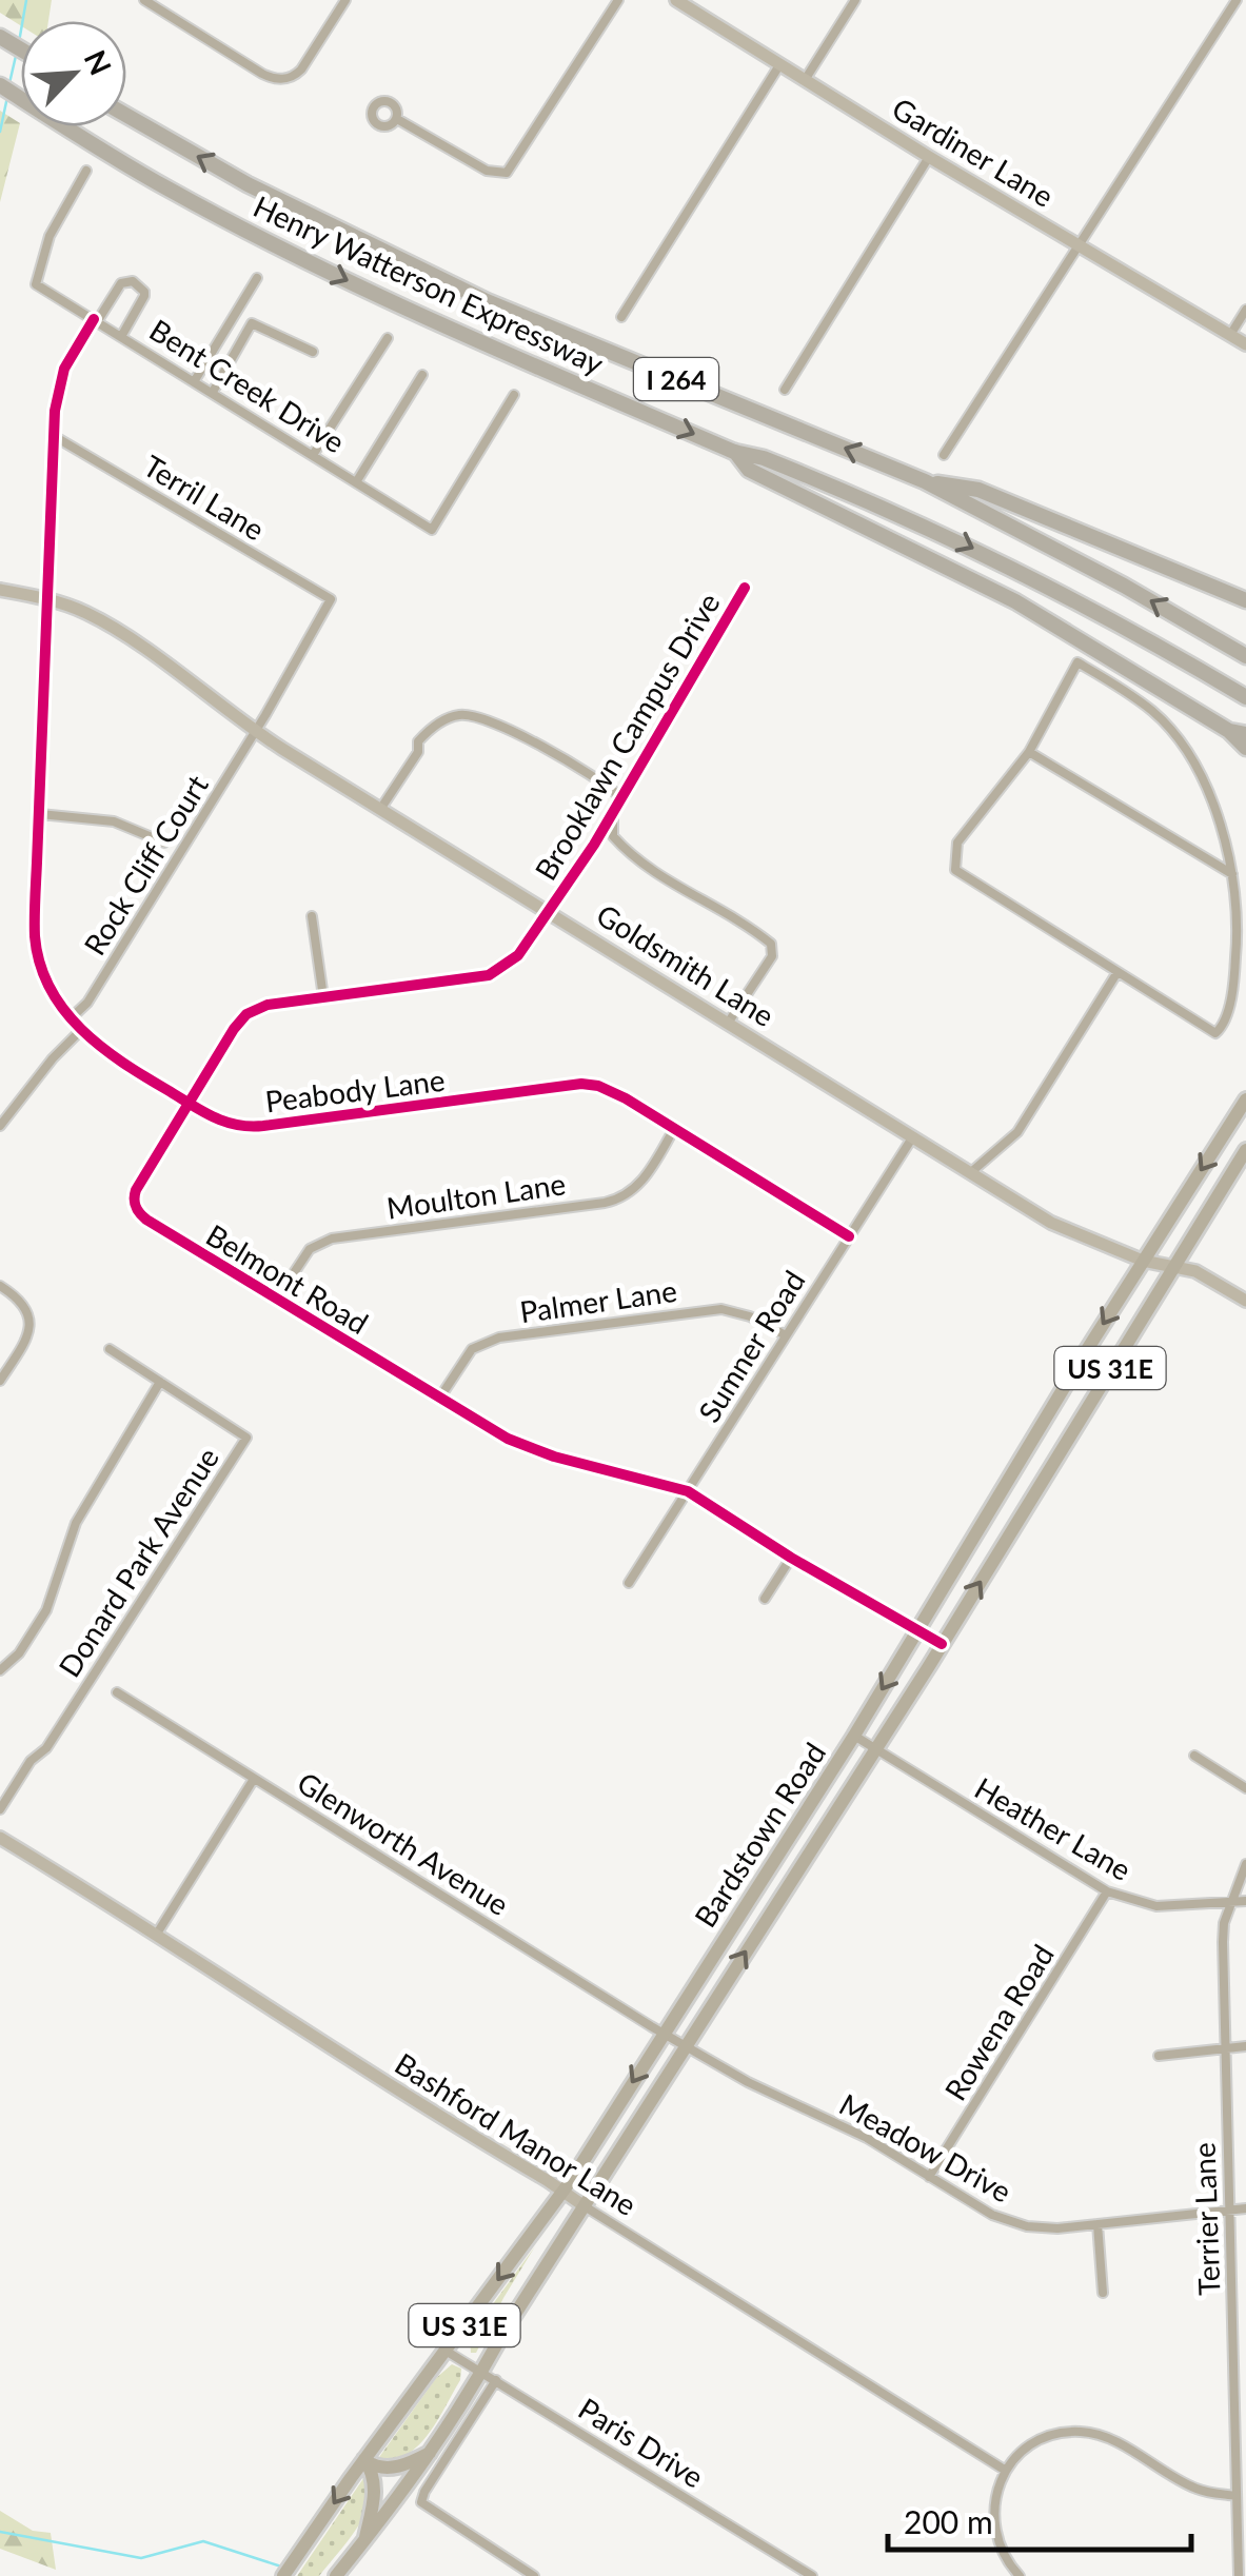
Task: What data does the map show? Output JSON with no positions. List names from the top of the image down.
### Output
{
  "streets": {
    "highway": ["Henry Watterson Expressway", "I 264"],
    "main road": ["US 31E", "Bardstown Road"],
    "street": [
      "Gardiner Lane",
      "Bent Creek Drive",
      "Terril Lane",
      "Brooklawn Campus Drive",
      "Rock Cliff Court",
      "Goldsmith Lane",
      "Peabody Lane",
      "Moulton Lane",
      "Belmont Road",
      "Palmer Lane",
      "Sumner Road",
      "Donard Park Avenue",
      "Heather Lane",
      "Glenworth Avenue",
      "Rowena Road",
      "Bashford Manor Lane",
      "Meadow Drive",
      "Terrier Lane",
      "Paris Drive"
    ]
  },
  "crossings": [
    ["Bent Creek Drive", "Peabody Lane"],
    ["Terril Lane", "Rock Cliff Court"],
    ["Terril Lane", "Peabody Lane"],
    ["Brooklawn Campus Drive", "Goldsmith Lane"],
    ["Brooklawn Campus Drive", "Belmont Road"],
    ["Rock Cliff Court", "Goldsmith Lane"],
    ["Rock Cliff Court", "Peabody Lane"],
    ["Goldsmith Lane", "Peabody Lane"],
    ["Goldsmith Lane", "Belmont Road"],
    ["Goldsmith Lane", "Sumner Road"],
    ["Goldsmith Lane", "Bardstown Road"],
    ["Peabody Lane", "Moulton Lane"],
    ["Peabody Lane", "Belmont Road"],
    ["Peabody Lane", "Sumner Road"],
    ["Moulton Lane", "Belmont Road"],
    ["Belmont Road", "Palmer Lane"],
    ["Belmont Road", "Sumner Road"],
    ["Belmont Road", "Bardstown Road"],
    ["Palmer Lane", "Sumner Road"],
    ["Heather Lane", "Bardstown Road"],
    ["Heather Lane", "Rowena Road"],
    ["Heather Lane", "Terrier Lane"],
    ["Bardstown Road", "Glenworth Avenue"],
    ["Bardstown Road", "Bashford Manor Lane"],
    ["Bardstown Road", "Meadow Drive"],
    ["Bardstown Road", "Paris Drive"],
    ["Glenworth Avenue", "Meadow Drive"],
    ["Rowena Road", "Meadow Drive"],
    ["Meadow Drive", "Terrier Lane"]
  ],
  "scale_bar": "200 m",
  "north": "top right"
}
